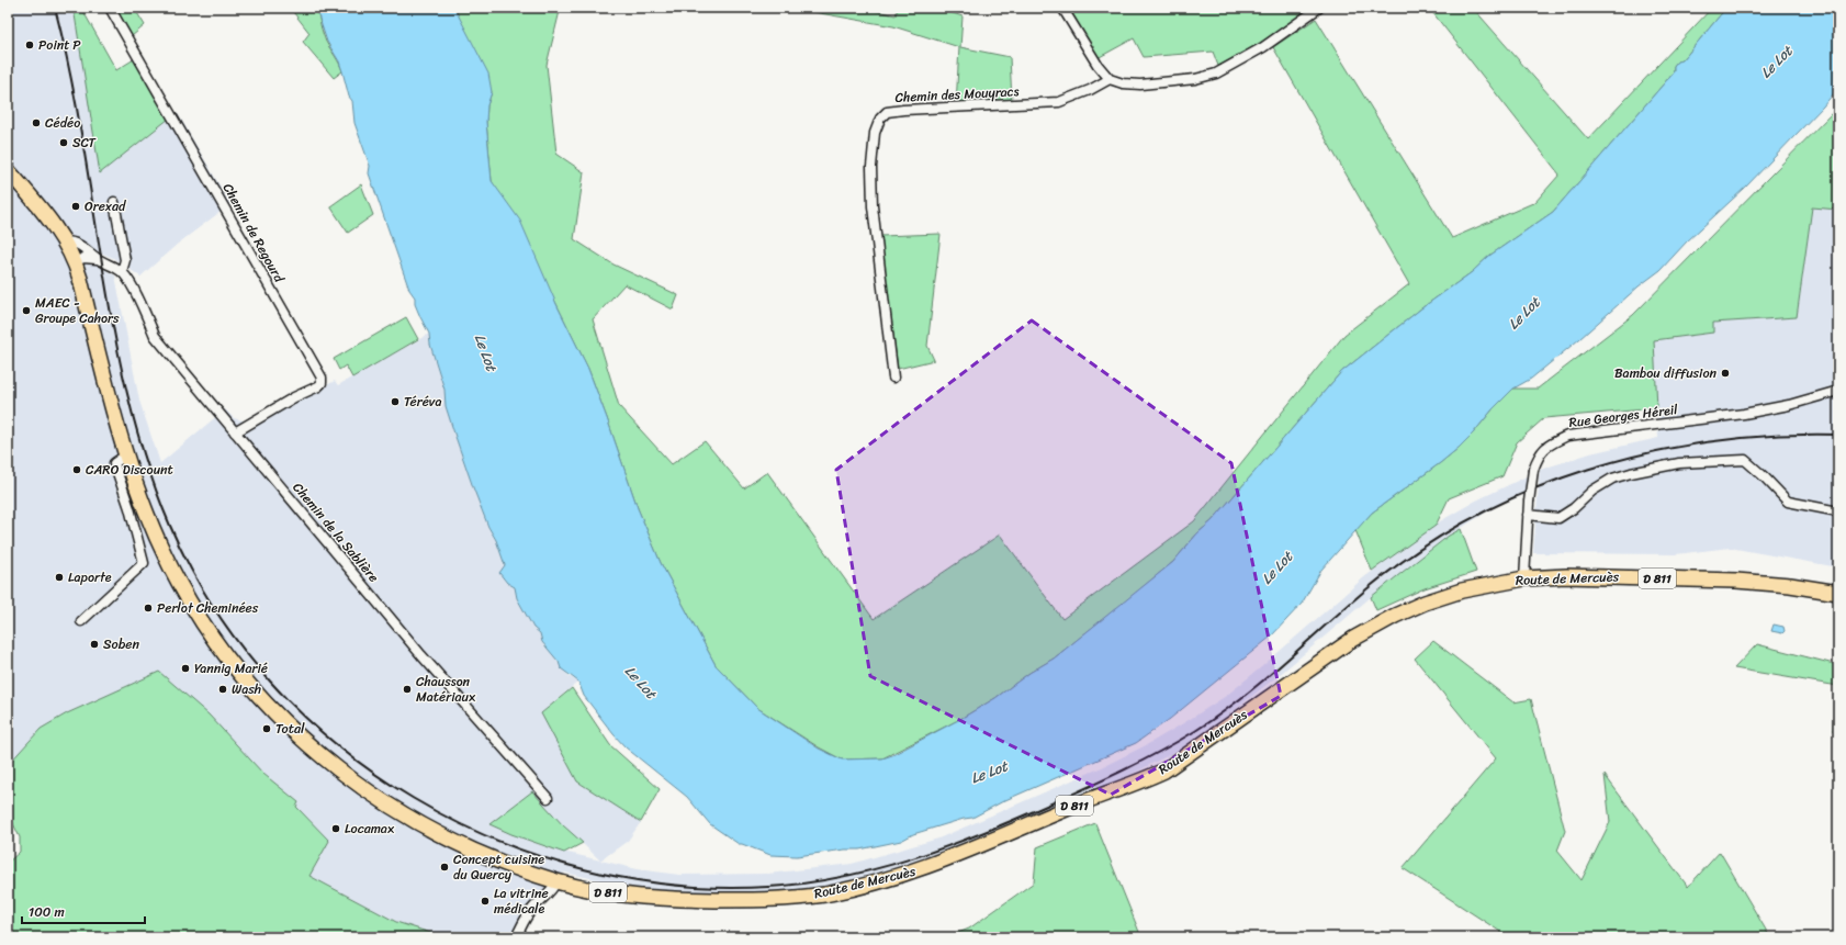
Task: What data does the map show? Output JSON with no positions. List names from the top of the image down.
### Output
{
  "streets": {
    "main road": ["Route de Mercuès", "D 811"],
    "street": [
      "Chemin des Mouyracs",
      "Chemin de Regourd",
      "Rue Georges Héreil",
      "Chemin de la Sablière"
    ]
  },
  "crossings": [
    ["Chemin de Regourd", "Chemin de la Sablière"],
    ["Rue Georges Héreil", "Route de Mercuès"],
    ["Route de Mercuès", "D 811"]
  ],
  "water": ["Le Lot"],
  "places": [
    "Point P",
    "Cédéo",
    "SCT",
    "Orexad",
    "MAEC - Groupe Cahors",
    "Bambou diffusion",
    "Téréva",
    "CARO Discount",
    "Laporte",
    "Perlot Cheminées",
    "Soben",
    "Yannig Marié",
    "Wash",
    "Chausson Matériaux",
    "Total",
    "Locamax",
    "Concept cuisine du Quercy",
    "La vitrine médicale"
  ],
  "scale_bar": "100 m"
}
